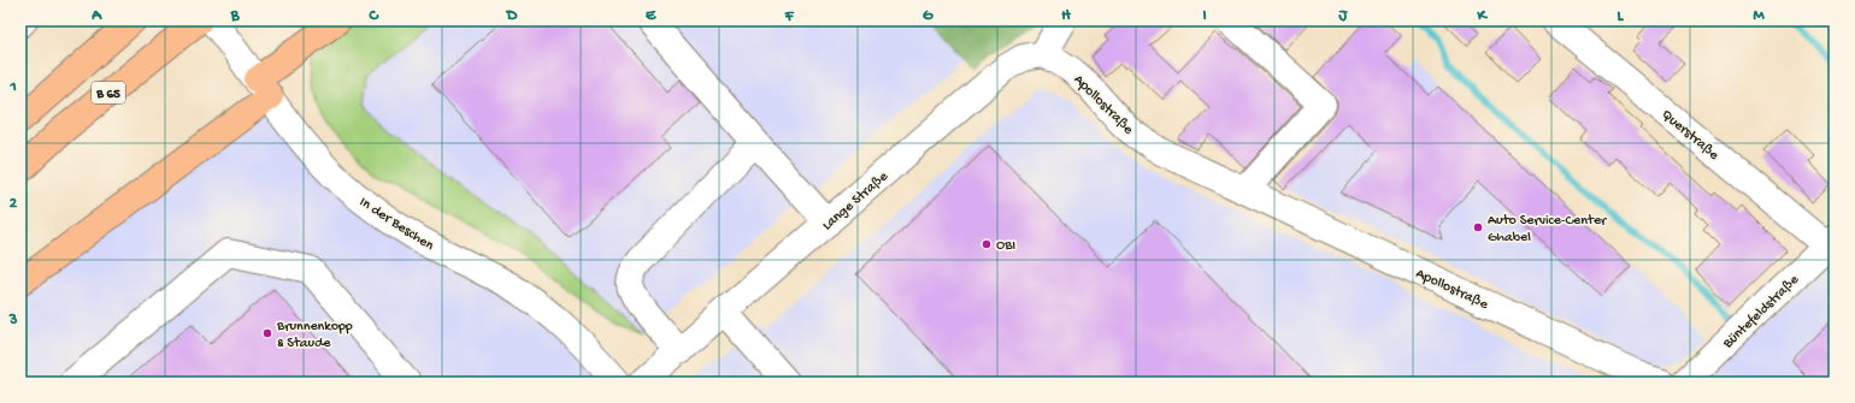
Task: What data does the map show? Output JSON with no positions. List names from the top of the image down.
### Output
{
  "streets": {
    "highway": ["B 65"],
    "street": [
      "Apollostraße",
      "Querstraße",
      "Lange Straße",
      "In der Beschen",
      "Büntefeldstraße"
    ]
  },
  "crossings": [
    ["Apollostraße", "Lange Straße"],
    ["Querstraße", "Büntefeldstraße"]
  ],
  "places": ["Auto Service-Center Ghabel", "OBI", "Brunnenkopp & Staude"],
  "grid": {
    "columns": [
      "A",
      "B",
      "C",
      "D",
      "E",
      "F",
      "G",
      "H",
      "I",
      "J",
      "K",
      "L",
      "M"
    ],
    "rows": ["1", "2", "3"]
  }
}
